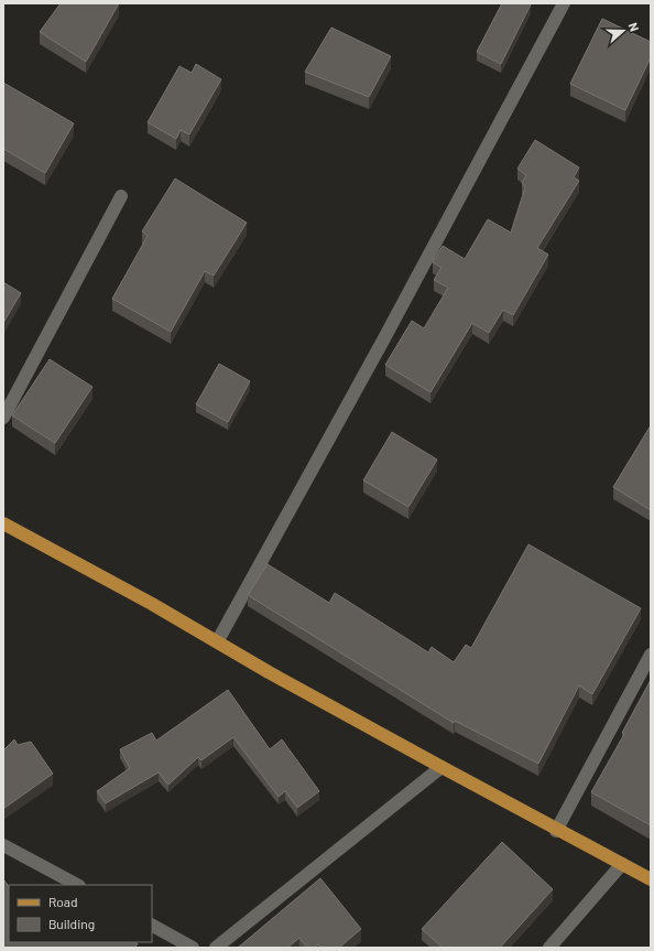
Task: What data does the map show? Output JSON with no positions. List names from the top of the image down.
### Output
{
  "legend": ["Road", "Building"],
  "north": "right"
}
